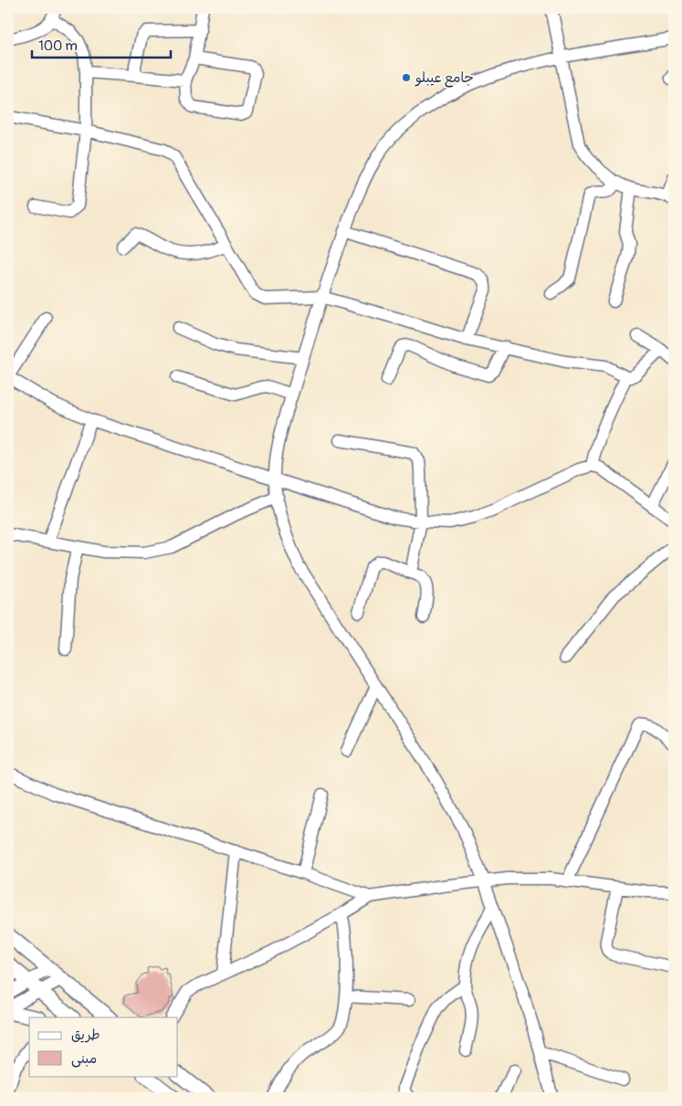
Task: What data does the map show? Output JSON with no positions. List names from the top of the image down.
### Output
{
  "places": ["جامع عيبلو"],
  "legend": ["طريق", "مبنى"],
  "scale_bar": "100 m"
}
